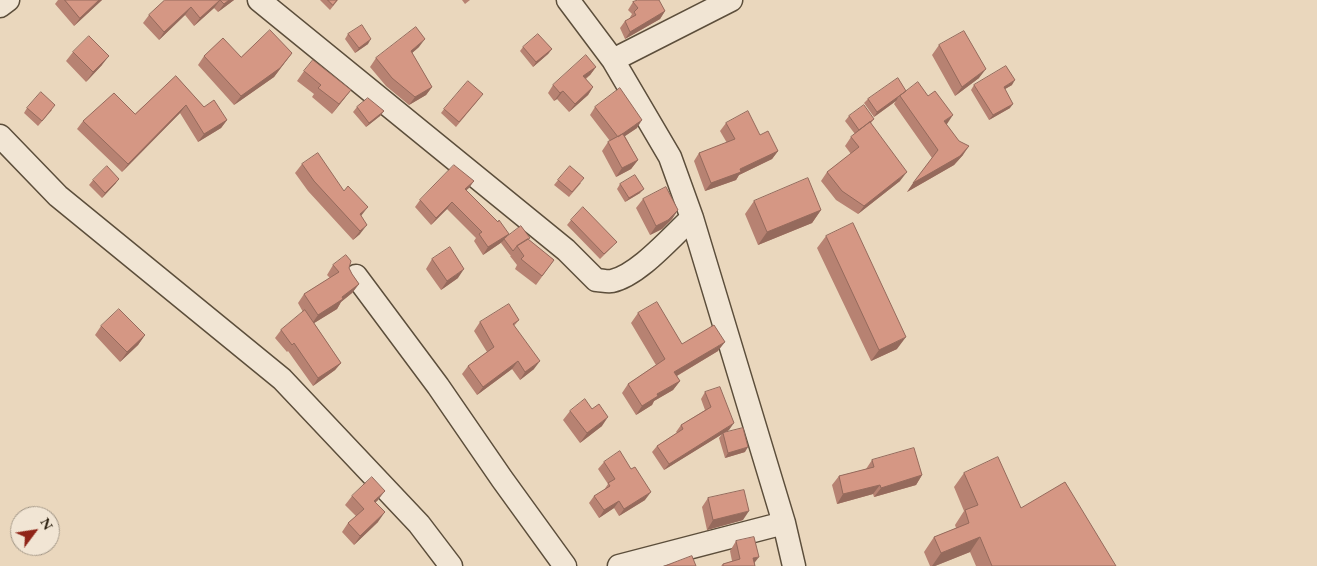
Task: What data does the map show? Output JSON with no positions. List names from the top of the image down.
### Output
{
  "north": "top right"
}
